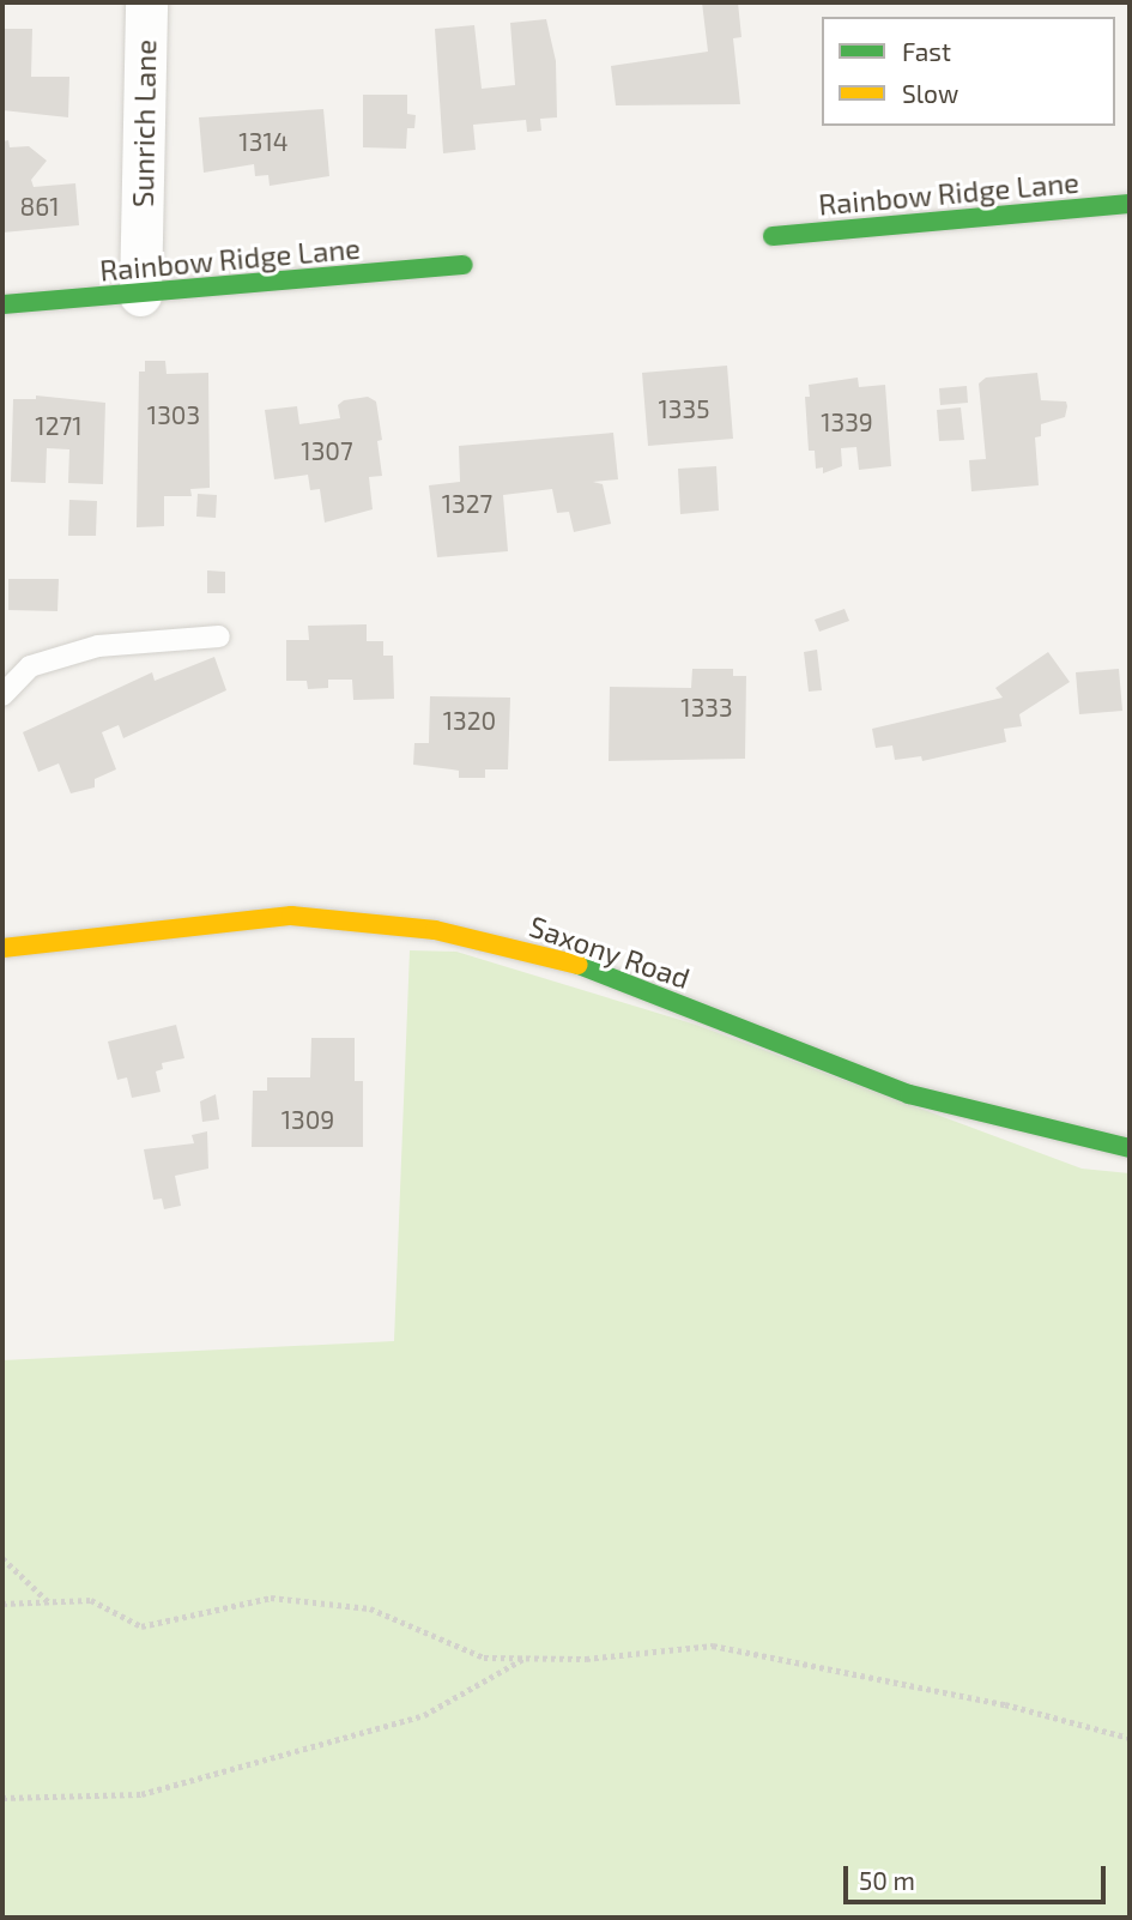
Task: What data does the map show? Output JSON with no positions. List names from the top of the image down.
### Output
{
  "streets": {
    "main road": ["Rainbow Ridge Lane", "Saxony Road"],
    "street": ["Sunrich Lane"]
  },
  "crossings": [
    ["Sunrich Lane", "Rainbow Ridge Lane"]
  ],
  "house_numbers": [
    "1314",
    "861",
    "1335",
    "1303",
    "1339",
    "1271",
    "1307",
    "1327",
    "1333",
    "1320",
    "1309"
  ],
  "legend": ["Fast", "Slow"],
  "scale_bar": "50 m"
}
